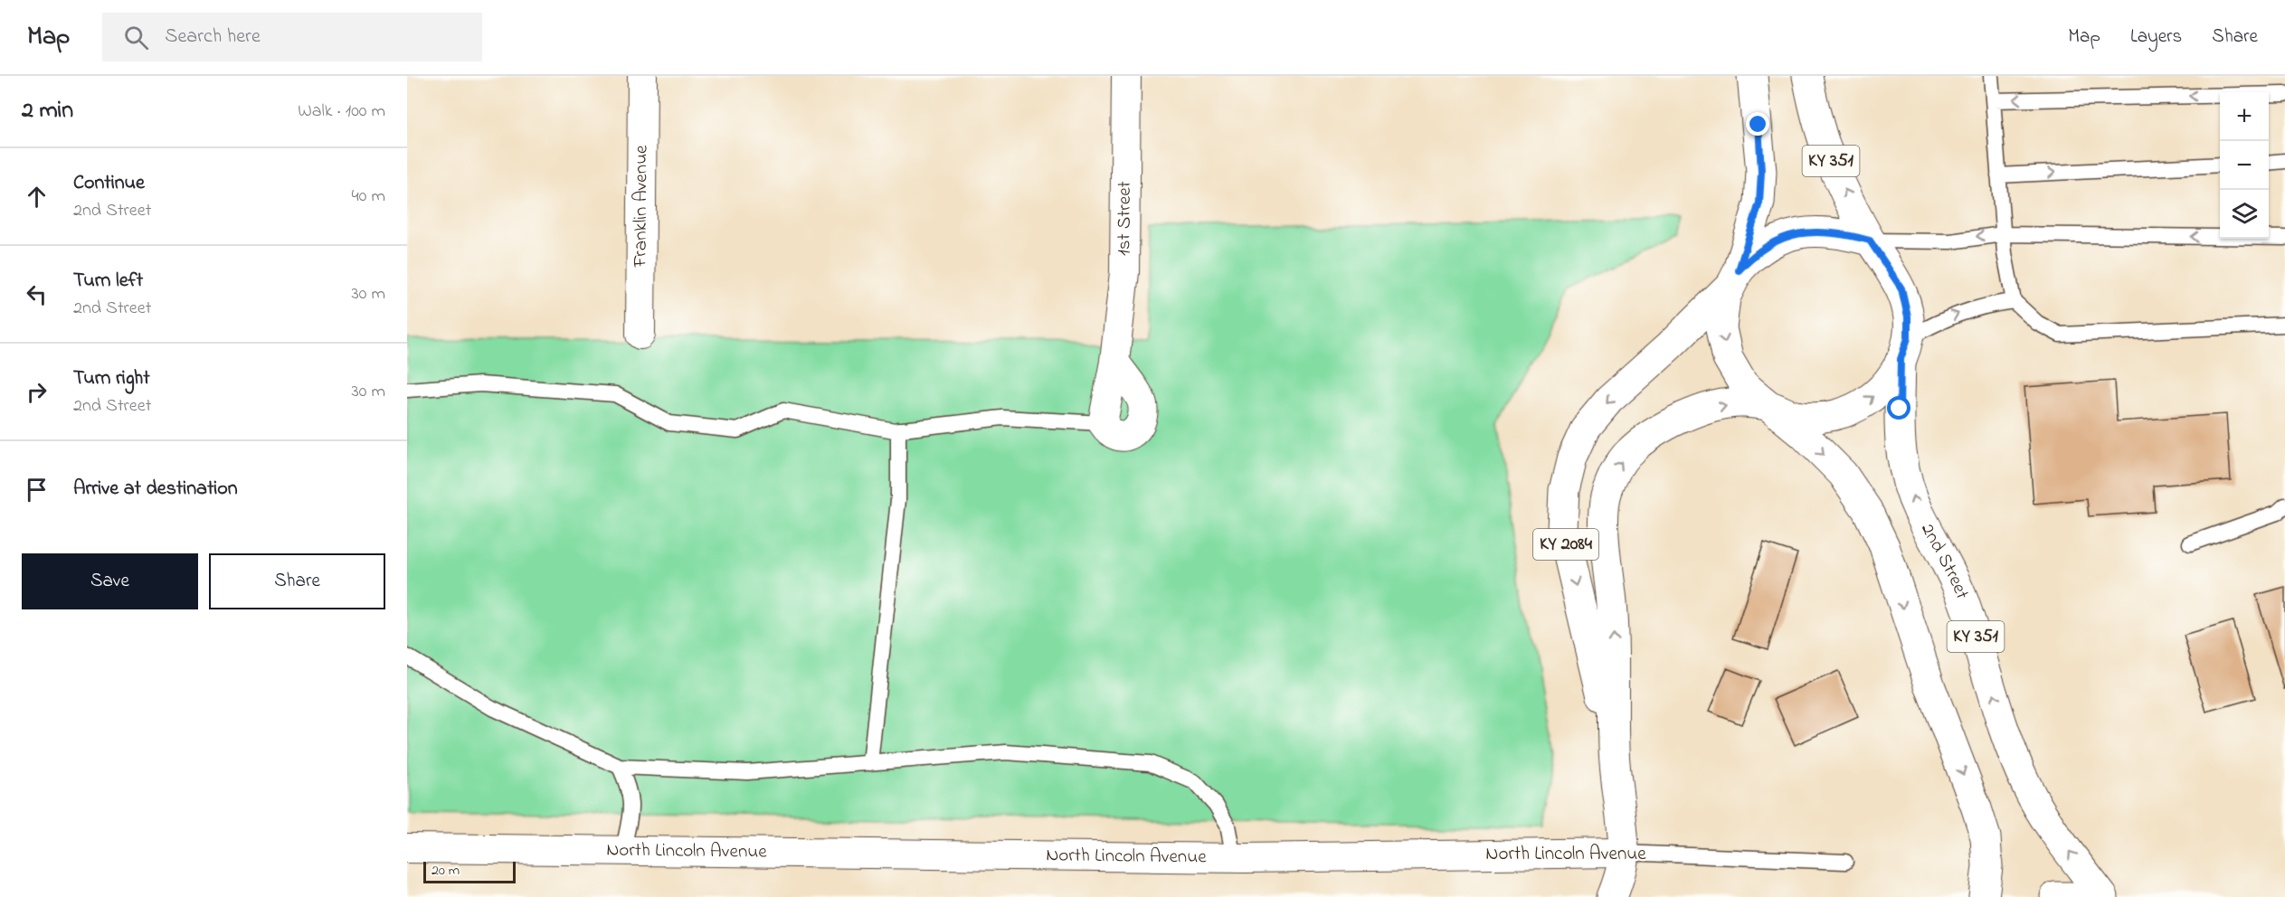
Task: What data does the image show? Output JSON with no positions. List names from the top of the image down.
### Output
{
  "streets": {
    "main road": ["KY 351", "KY 2084", "2nd Street"],
    "street": ["Franklin Avenue", "1st Street", "North Lincoln Avenue"]
  },
  "crossings": [
    ["KY 351", "KY 2084"],
    ["KY 351", "2nd Street"],
    ["KY 2084", "2nd Street"],
    ["KY 2084", "North Lincoln Avenue"]
  ],
  "scale_bar": "20 m",
  "page": {
    "header": "Map",
    "search": "Search here",
    "nav": ["Map", "Layers", "Share"],
    "heading": ["2 min", "Walk · 100 m"],
    "map_buttons": ["+", "−"],
    "list": [
      ["Continue", "2nd Street", "40 m"],
      ["Turn left", "2nd Street", "30 m"],
      ["Turn right", "2nd Street", "30 m"],
      "Arrive at destination"
    ],
    "buttons": ["Save", "Share"],
    "scale": "20 m"
  }
}
